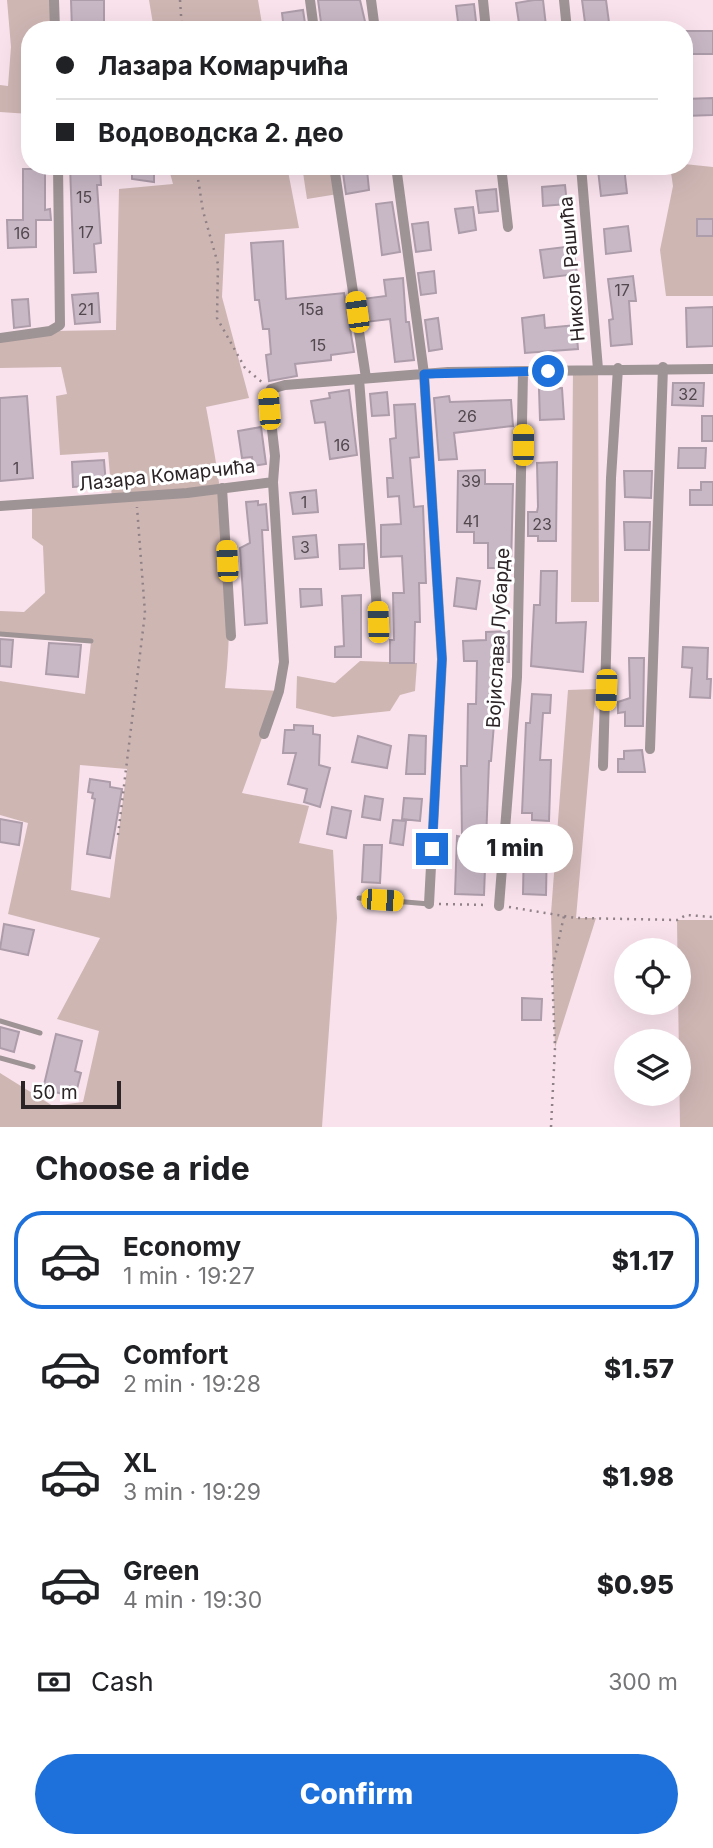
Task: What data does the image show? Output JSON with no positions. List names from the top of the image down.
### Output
{
  "streets": {
    "street": ["Николе Рашића", "Лазара Комарчића", "Војислава Лубарде"]
  },
  "house_numbers": [
    "15",
    "17",
    "16",
    "17",
    "21",
    "15a",
    "15",
    "32",
    "26",
    "16",
    "1",
    "39",
    "1",
    "41",
    "23",
    "3"
  ],
  "scale_bar": "50 m",
  "page": {
    "banner": ["Лазара Комарчића", "Водоводска 2. део"],
    "bubble": "1 min",
    "scale": "50 m",
    "heading": "Choose a ride",
    "list": [
      {
        "name": "Economy",
        "note": "1 min · 19:27",
        "value": "$1.17"
      },
      {
        "name": "Comfort",
        "note": "2 min · 19:28",
        "value": "$1.57"
      },
      {
        "name": "XL",
        "note": "3 min · 19:29",
        "value": "$1.98"
      },
      {
        "name": "Green",
        "note": "4 min · 19:30",
        "value": "$0.95"
      }
    ],
    "pay": ["Cash", "300 m"],
    "buttons": "Confirm"
  }
}
